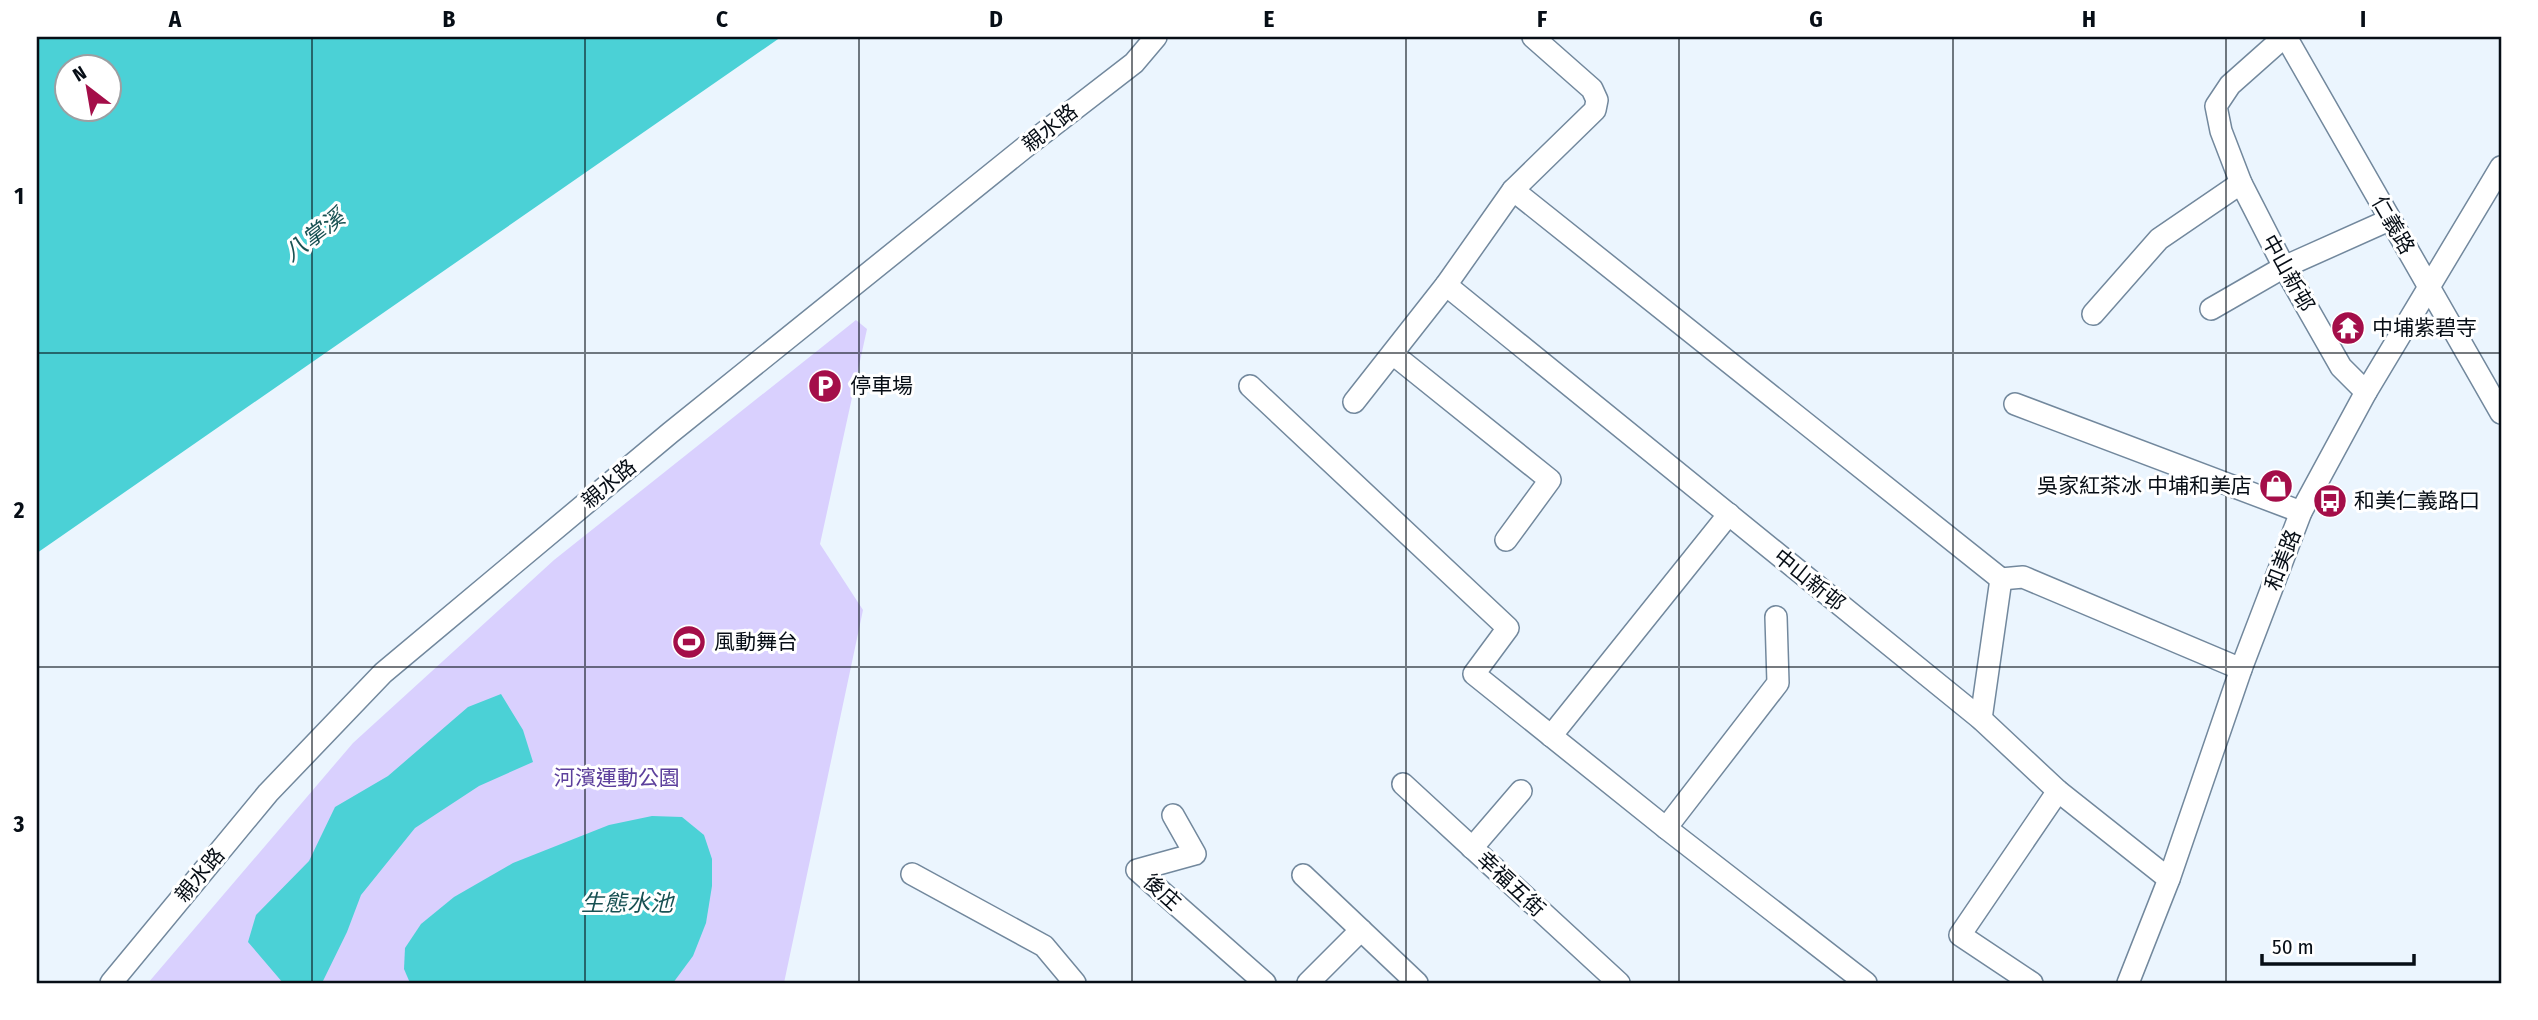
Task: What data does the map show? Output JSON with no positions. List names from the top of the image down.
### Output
{
  "streets": {
    "street": [
      "親水路",
      "仁義路",
      "中山新邨",
      "和美路",
      "幸福五街",
      "後庄"
    ]
  },
  "crossings": [
    ["仁義路", "中山新邨"],
    ["仁義路", "和美路"],
    ["中山新邨", "和美路"]
  ],
  "water": ["八掌溪", "生態水池"],
  "parks": ["河濱運動公園"],
  "places": {
    "temple": ["中埔紫碧寺"],
    "parking": ["停車場"],
    "shop": ["吳家紅茶冰 中埔和美店"],
    "bus stop": ["和美仁義路口"],
    "sports": ["風動舞台"]
  },
  "scale_bar": "50 m",
  "north": "top left",
  "grid": {
    "columns": [
      "A",
      "B",
      "C",
      "D",
      "E",
      "F",
      "G",
      "H",
      "I"
    ],
    "rows": ["1", "2", "3"]
  }
}
